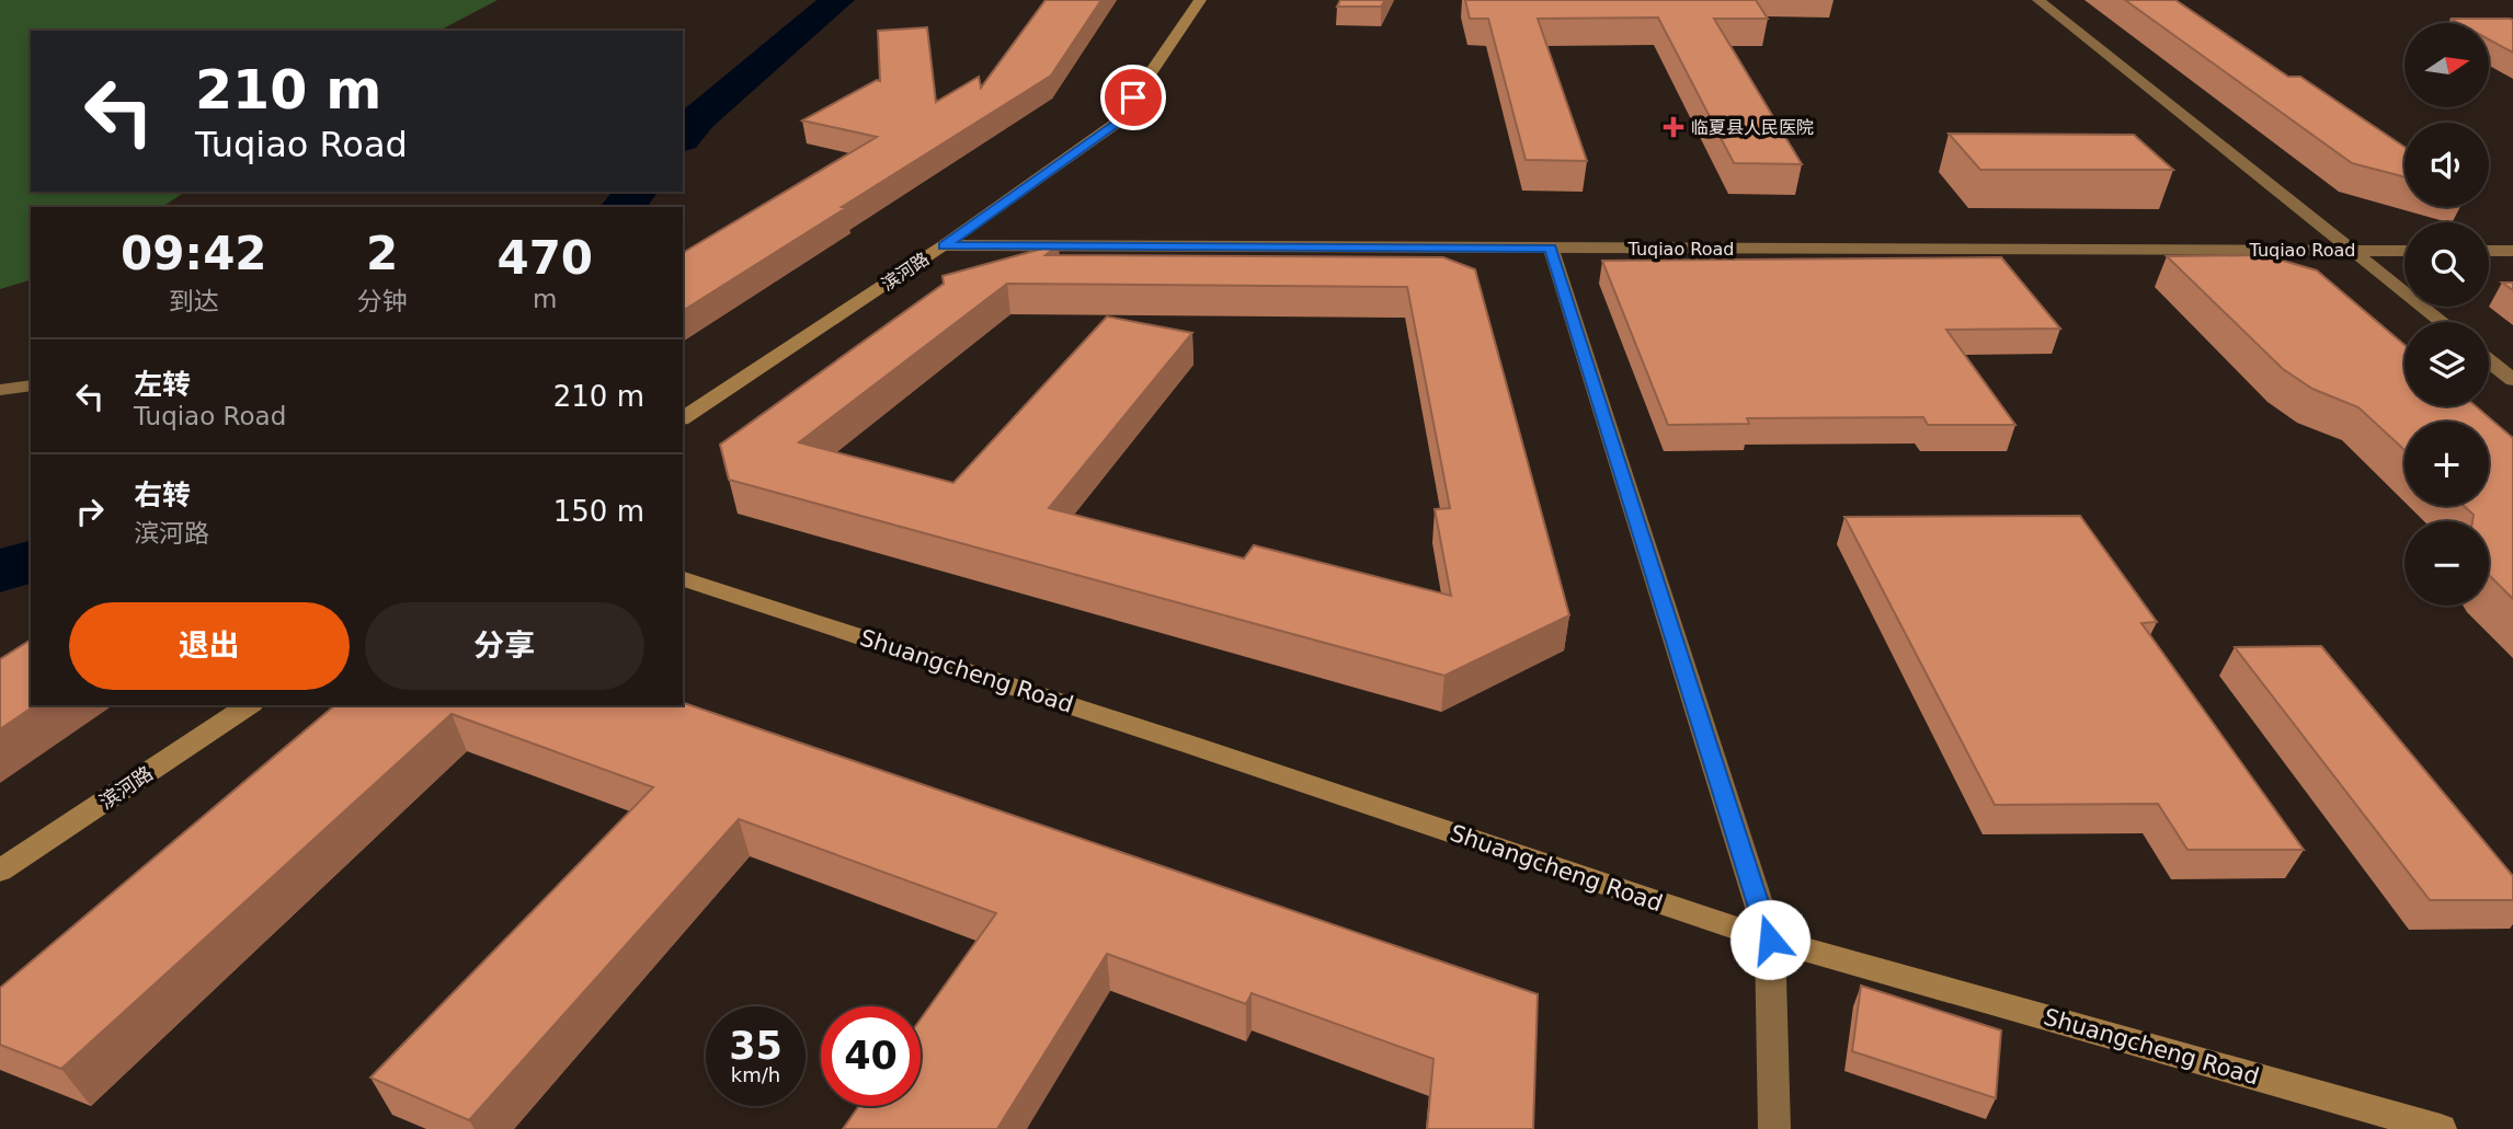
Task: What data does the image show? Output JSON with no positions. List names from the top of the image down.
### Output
{
  "streets": {
    "main road": ["滨河路", "Shuangcheng Road"],
    "street": ["Tuqiao Road"]
  },
  "crossings": [
    ["Tuqiao Road", "滨河路"]
  ],
  "places": {
    "health": ["临夏县人民医院"]
  },
  "north": "right",
  "page": {
    "map_buttons": ["+", "−"],
    "turn": ["210 m", "Tuqiao Road"],
    "eta": [
      "09:42",
      "到达",
      "2",
      "分钟",
      "470",
      "m"
    ],
    "list": [
      {
        "name": "左转",
        "note": "Tuqiao Road",
        "value": "210 m"
      },
      {
        "name": "右转",
        "note": "滨河路",
        "value": "150 m"
      }
    ],
    "buttons": ["退出", "分享"],
    "speed": "35 km/h",
    "limit": "40"
  }
}
